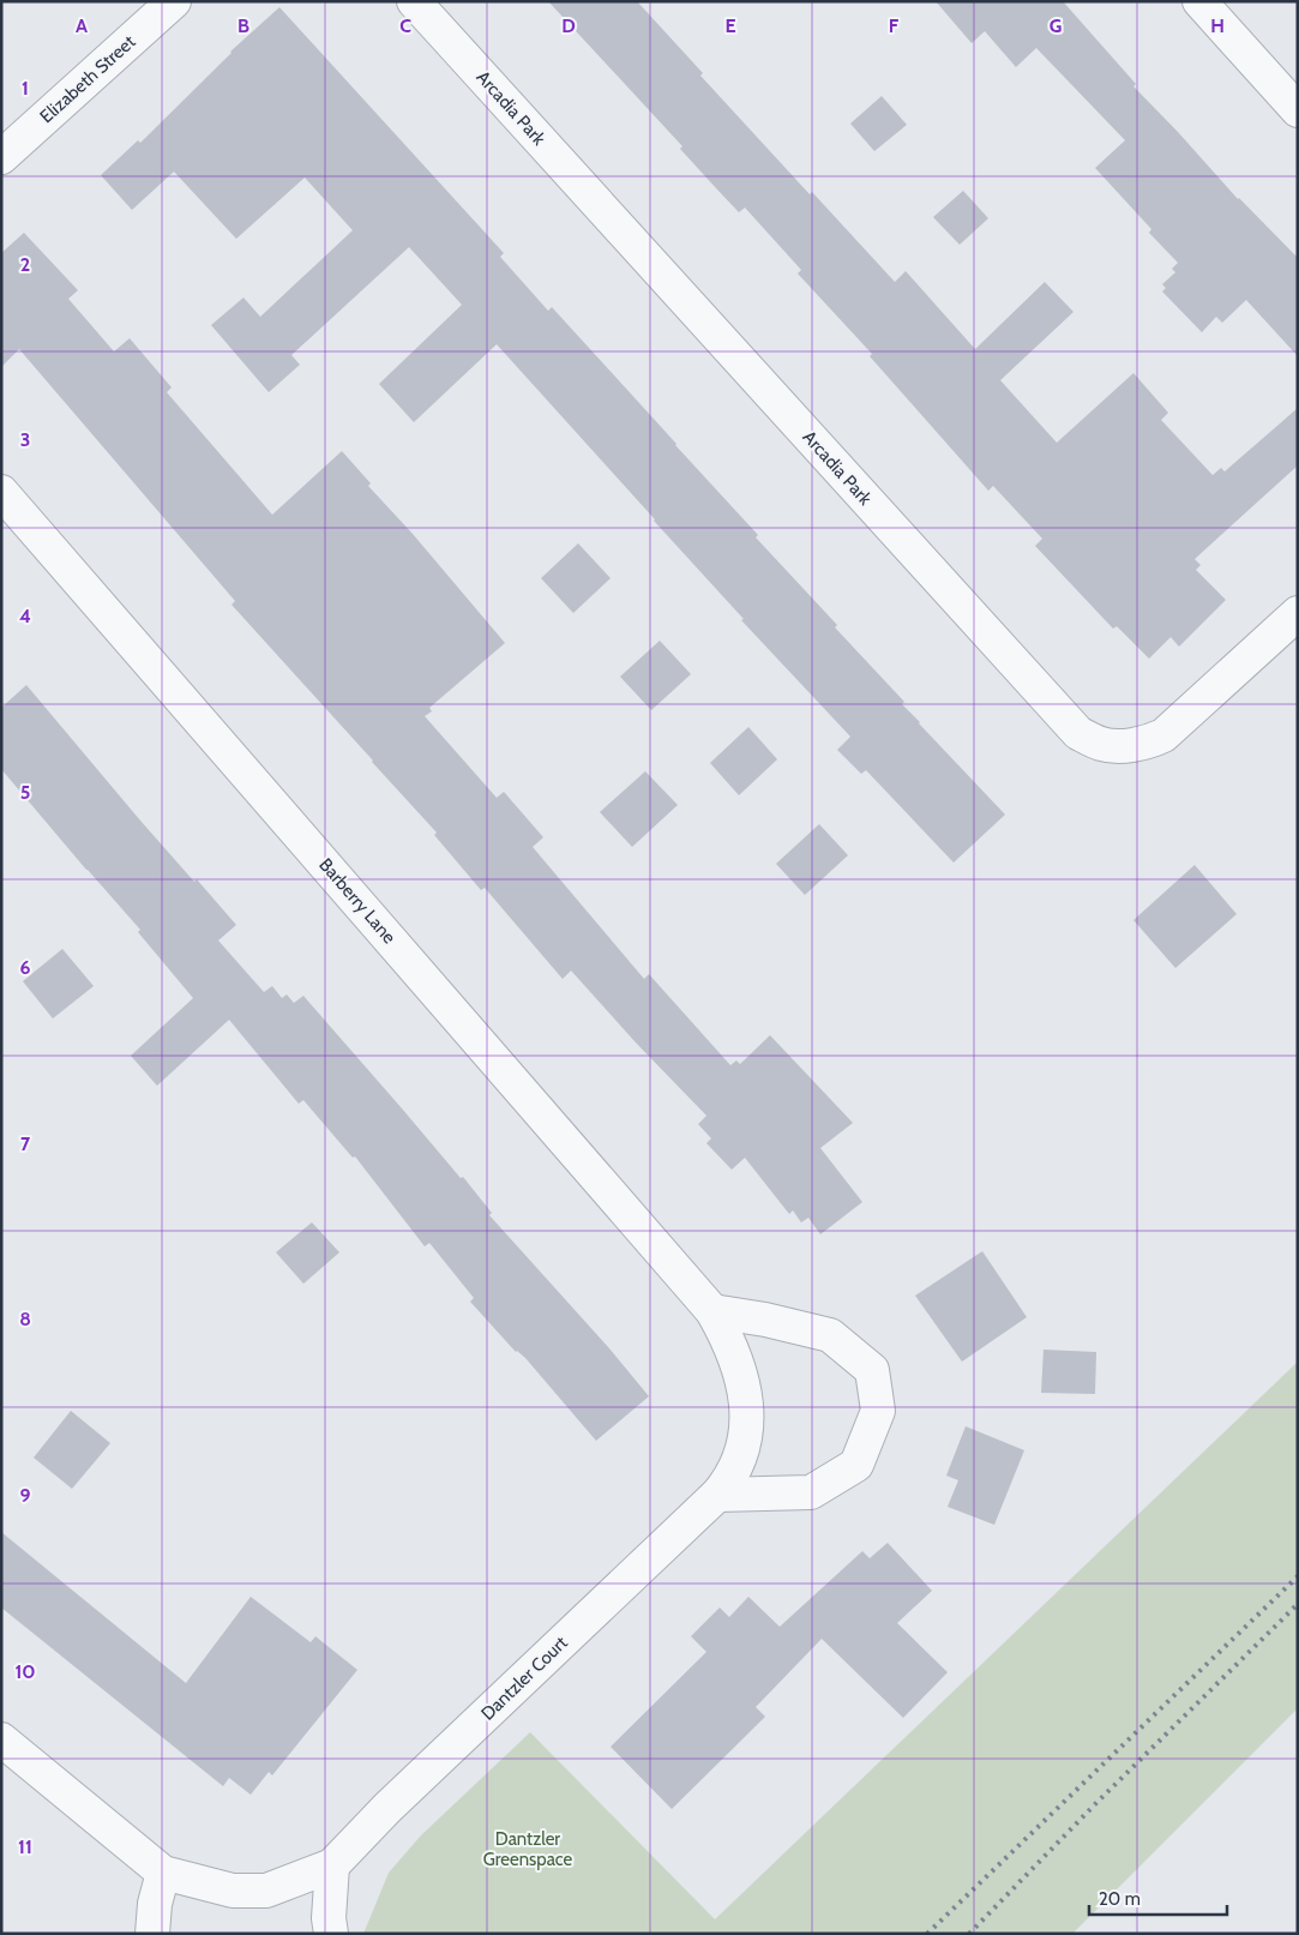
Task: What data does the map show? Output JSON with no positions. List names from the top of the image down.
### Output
{
  "streets": {
    "street": [
      "Elizabeth Street",
      "Arcadia Park",
      "Barberry Lane",
      "Dantzler Court"
    ]
  },
  "crossings": [
    ["Barberry Lane", "Dantzler Court"]
  ],
  "parks": ["Dantzler Greenspace"],
  "scale_bar": "20 m",
  "grid": {
    "columns": [
      "A",
      "B",
      "C",
      "D",
      "E",
      "F",
      "G",
      "H"
    ],
    "rows": [
      "1",
      "2",
      "3",
      "4",
      "5",
      "6",
      "7",
      "8",
      "9",
      "10",
      "11"
    ]
  }
}
